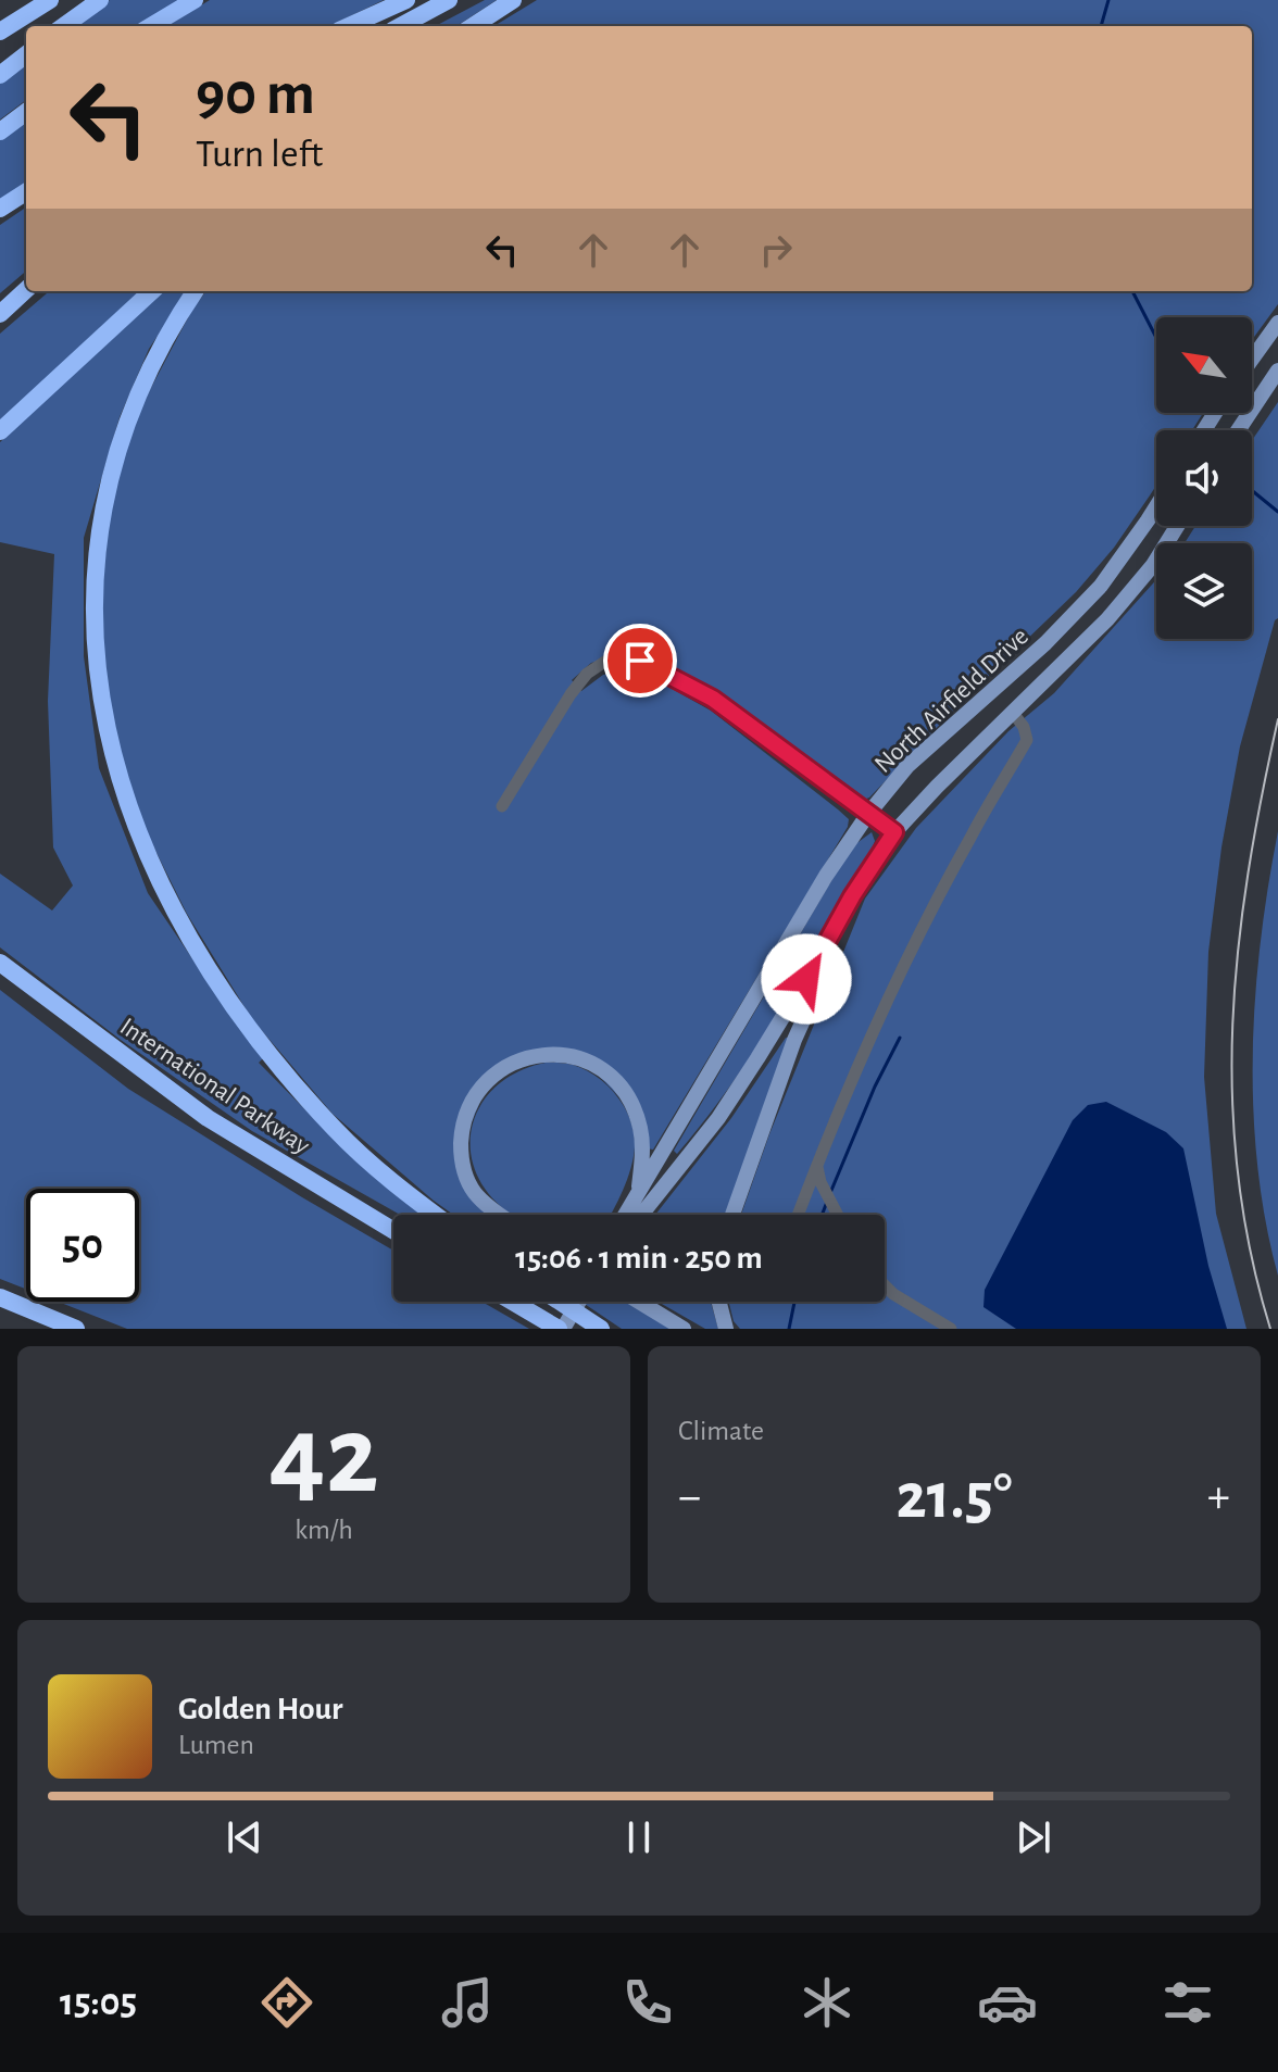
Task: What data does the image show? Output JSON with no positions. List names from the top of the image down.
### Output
{
  "streets": {
    "highway": ["International Parkway"],
    "main road": ["North Airfield Drive"]
  },
  "north": "top left",
  "page": {
    "turn": ["90 m", "Turn left"],
    "limit": "50",
    "trip": "15:06 · 1 min · 250 m",
    "tile": [
      ["42", "km/h"],
      "Climate"
    ],
    "heat": ["−", "21.5°", "+"],
    "song": ["Golden Hour", "Lumen"],
    "tabs": "15:05"
  }
}
